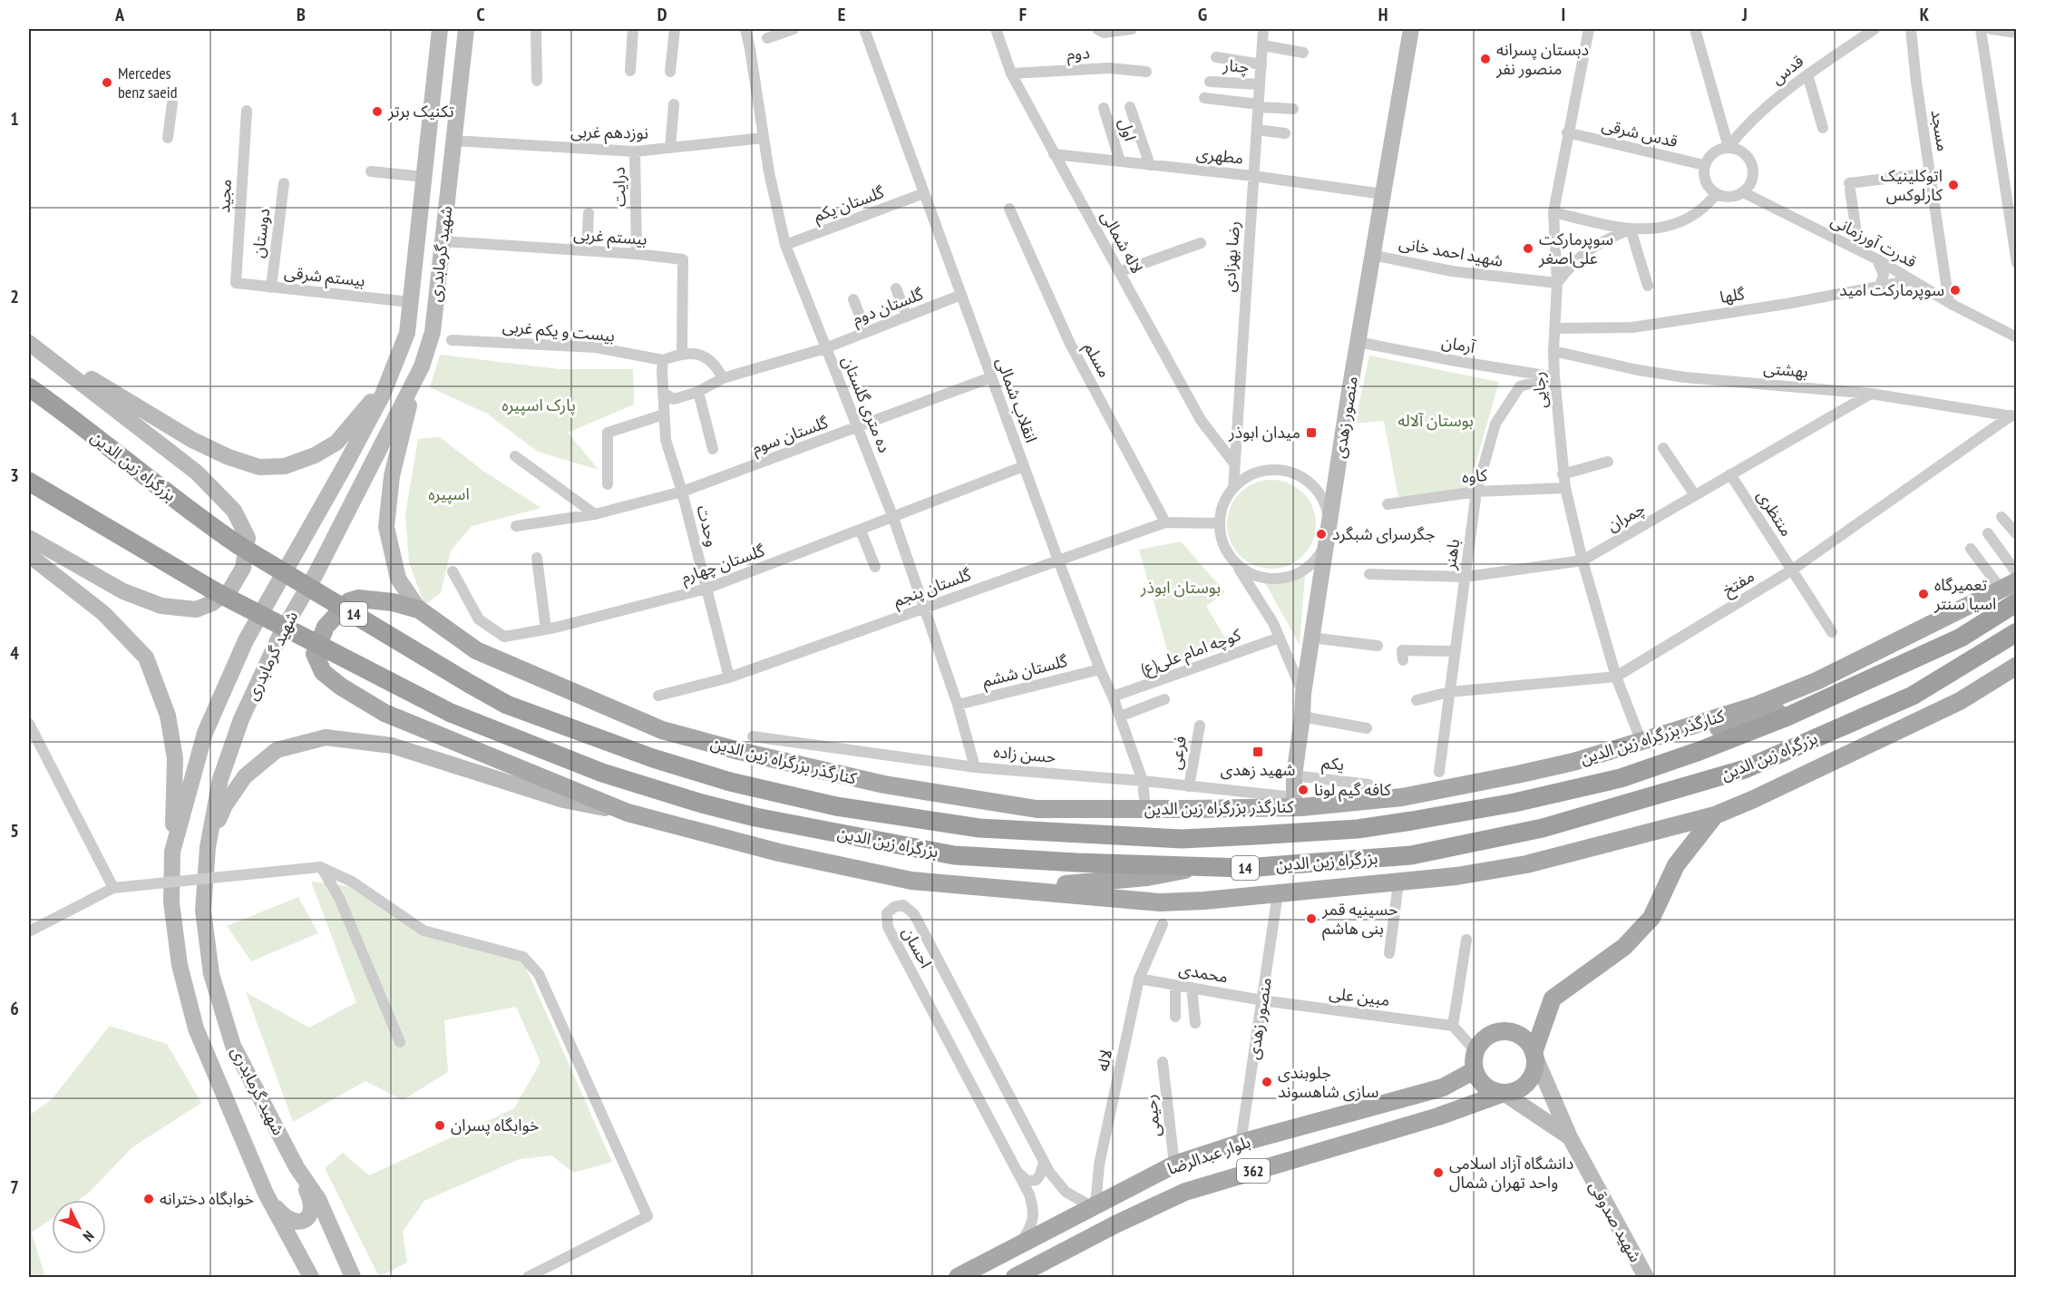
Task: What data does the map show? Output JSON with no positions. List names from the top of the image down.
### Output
{
  "streets": {
    "highway": ["بزرگراه زین الدین", "14"],
    "main road": [
      "شهید گرمابدری",
      "منصور زهدی",
      "کنارگذر بزرگراه زین الدین",
      "بلوار عبدالرضا",
      "362",
      "شهید صدوقی"
    ],
    "street": [
      "دوم",
      "چنار",
      "قدس",
      "اول",
      "مسجد",
      "نوزدهم غربی",
      "قدس شرقی",
      "مطهری",
      "درایت",
      "مجید",
      "گلستان یکم",
      "دوستان",
      "بیستم غربی",
      "قدرت آورزمانی",
      "لاله شمالی",
      "شهید احمد خانی",
      "رضا بهزادی",
      "بیستم شرقی",
      "گلها",
      "گلستان دوم",
      "بیست و یکم غربی",
      "آرمان",
      "مسلم",
      "بهشتی",
      "رجایی",
      "انقلاب شمالی",
      "ده متری گلستان",
      "گلستان سوم",
      "کاوه",
      "منتظری",
      "چمران",
      "وحدت",
      "باهنر",
      "گلستان چهارم",
      "مفتخ",
      "گلستان پنجم",
      "کوچه امام علی(ع)",
      "گلستان ششم",
      "فرعی",
      "حسن زاده",
      "یکم",
      "احسان",
      "محمدی",
      "مبین علی",
      "لاله",
      "رحیمی"
    ]
  },
  "crossings": [
    ["دوم", "لاله شمالی"],
    ["چنار", "رضا بهزادی"],
    ["قدس", "قدس شرقی"],
    ["قدس", "قدرت آورزمانی"],
    ["اول", "مطهری"],
    ["مسجد", "قدرت آورزمانی"],
    ["نوزدهم غربی", "درایت"],
    ["نوزدهم غربی", "شهید گرمابدری"],
    ["نوزدهم غربی", "ده متری گلستان"],
    ["قدس شرقی", "قدرت آورزمانی"],
    ["قدس شرقی", "رجایی"],
    ["مطهری", "لاله شمالی"],
    ["مطهری", "رضا بهزادی"],
    ["مطهری", "منصور زهدی"],
    ["درایت", "بیستم غربی"],
    ["مجید", "بیستم شرقی"],
    ["گلستان یکم", "انقلاب شمالی"],
    ["گلستان یکم", "ده متری گلستان"],
    ["دوستان", "بیستم شرقی"],
    ["بیستم غربی", "شهید گرمابدری"],
    ["قدرت آورزمانی", "گلها"],
    ["لاله شمالی", "رضا بهزادی"],
    ["شهید احمد خانی", "رجایی"],
    ["شهید احمد خانی", "منصور زهدی"],
    ["شهید گرمابدری", "بیستم شرقی"],
    ["رضا بهزادی", "منصور زهدی"],
    ["رضا بهزادی", "گلستان پنجم"],
    ["گلها", "رجایی"],
    ["گلستان دوم", "انقلاب شمالی"],
    ["گلستان دوم", "ده متری گلستان"],
    ["بیست و یکم غربی", "وحدت"],
    ["آرمان", "رجایی"],
    ["آرمان", "منصور زهدی"],
    ["آرمان", "باهنر"],
    ["مسلم", "گلستان پنجم"],
    ["بهشتی", "رجایی"],
    ["بهشتی", "چمران"],
    ["بهشتی", "مفتخ"],
    ["رجایی", "کاوه"],
    ["رجایی", "چمران"],
    ["رجایی", "باهنر"],
    ["رجایی", "مفتخ"],
    ["رجایی", "کنارگذر بزرگراه زین الدین"],
    ["انقلاب شمالی", "گلستان سوم"],
    ["انقلاب شمالی", "گلستان چهارم"],
    ["انقلاب شمالی", "گلستان پنجم"],
    ["انقلاب شمالی", "کوچه امام علی(ع)"],
    ["انقلاب شمالی", "گلستان ششم"],
    ["انقلاب شمالی", "کنارگذر بزرگراه زین الدین"],
    ["انقلاب شمالی", "حسن زاده"],
    ["ده متری گلستان", "گلستان سوم"],
    ["ده متری گلستان", "گلستان چهارم"],
    ["ده متری گلستان", "گلستان پنجم"],
    ["ده متری گلستان", "گلستان ششم"],
    ["ده متری گلستان", "حسن زاده"],
    ["منصور زهدی", "گلستان پنجم"],
    ["منصور زهدی", "کنارگذر بزرگراه زین الدین"],
    ["منصور زهدی", "حسن زاده"],
    ["منصور زهدی", "یکم"],
    ["منصور زهدی", "محمدی"],
    ["منصور زهدی", "مبین علی"],
    ["منصور زهدی", "بلوار عبدالرضا"],
    ["گلستان سوم", "وحدت"],
    ["کاوه", "باهنر"],
    ["منتظری", "چمران"],
    ["منتظری", "مفتخ"],
    ["چمران", "باهنر"],
    ["وحدت", "گلستان چهارم"],
    ["وحدت", "گلستان پنجم"],
    ["باهنر", "مفتخ"],
    ["کنارگذر بزرگراه زین الدین", "حسن زاده"],
    ["فرعی", "حسن زاده"],
    ["احسان", "لاله"],
    ["احسان", "بلوار عبدالرضا"],
    ["محمدی", "مبین علی"],
    ["محمدی", "لاله"],
    ["لاله", "بلوار عبدالرضا"],
    ["رحیمی", "بلوار عبدالرضا"],
    ["بلوار عبدالرضا", "شهید صدوقی"]
  ],
  "parks": [
    "پارک اسپیره",
    "بوستان آلاله",
    "اسپیره",
    "بوستان ابوذر"
  ],
  "places": {
    "other": [
      "دبستان پسرانه منصور نفر",
      "Mercedes benz saeid",
      "تکنیک برتر",
      "اتوکلینیک کارلوکس",
      "سوپرمارکت علی‌اصغر",
      "سوپرمارکت امید",
      "جگرسرای شبگرد",
      "تعمیرگاه اسیا سنتر",
      "کافه گیم لونا",
      "حسینیه قمر بنی هاشم",
      "جلوبندی سازی شاهسوند",
      "خوابگاه پسران",
      "دانشگاه آزاد اسلامی واحد تهران شمال",
      "خوابگاه دخترانه"
    ],
    "transit": ["میدان ابوذر", "شهید زهدی"]
  },
  "north": "bottom right",
  "grid": {
    "columns": [
      "A",
      "B",
      "C",
      "D",
      "E",
      "F",
      "G",
      "H",
      "I",
      "J",
      "K"
    ],
    "rows": [
      "1",
      "2",
      "3",
      "4",
      "5",
      "6",
      "7"
    ]
  }
}
